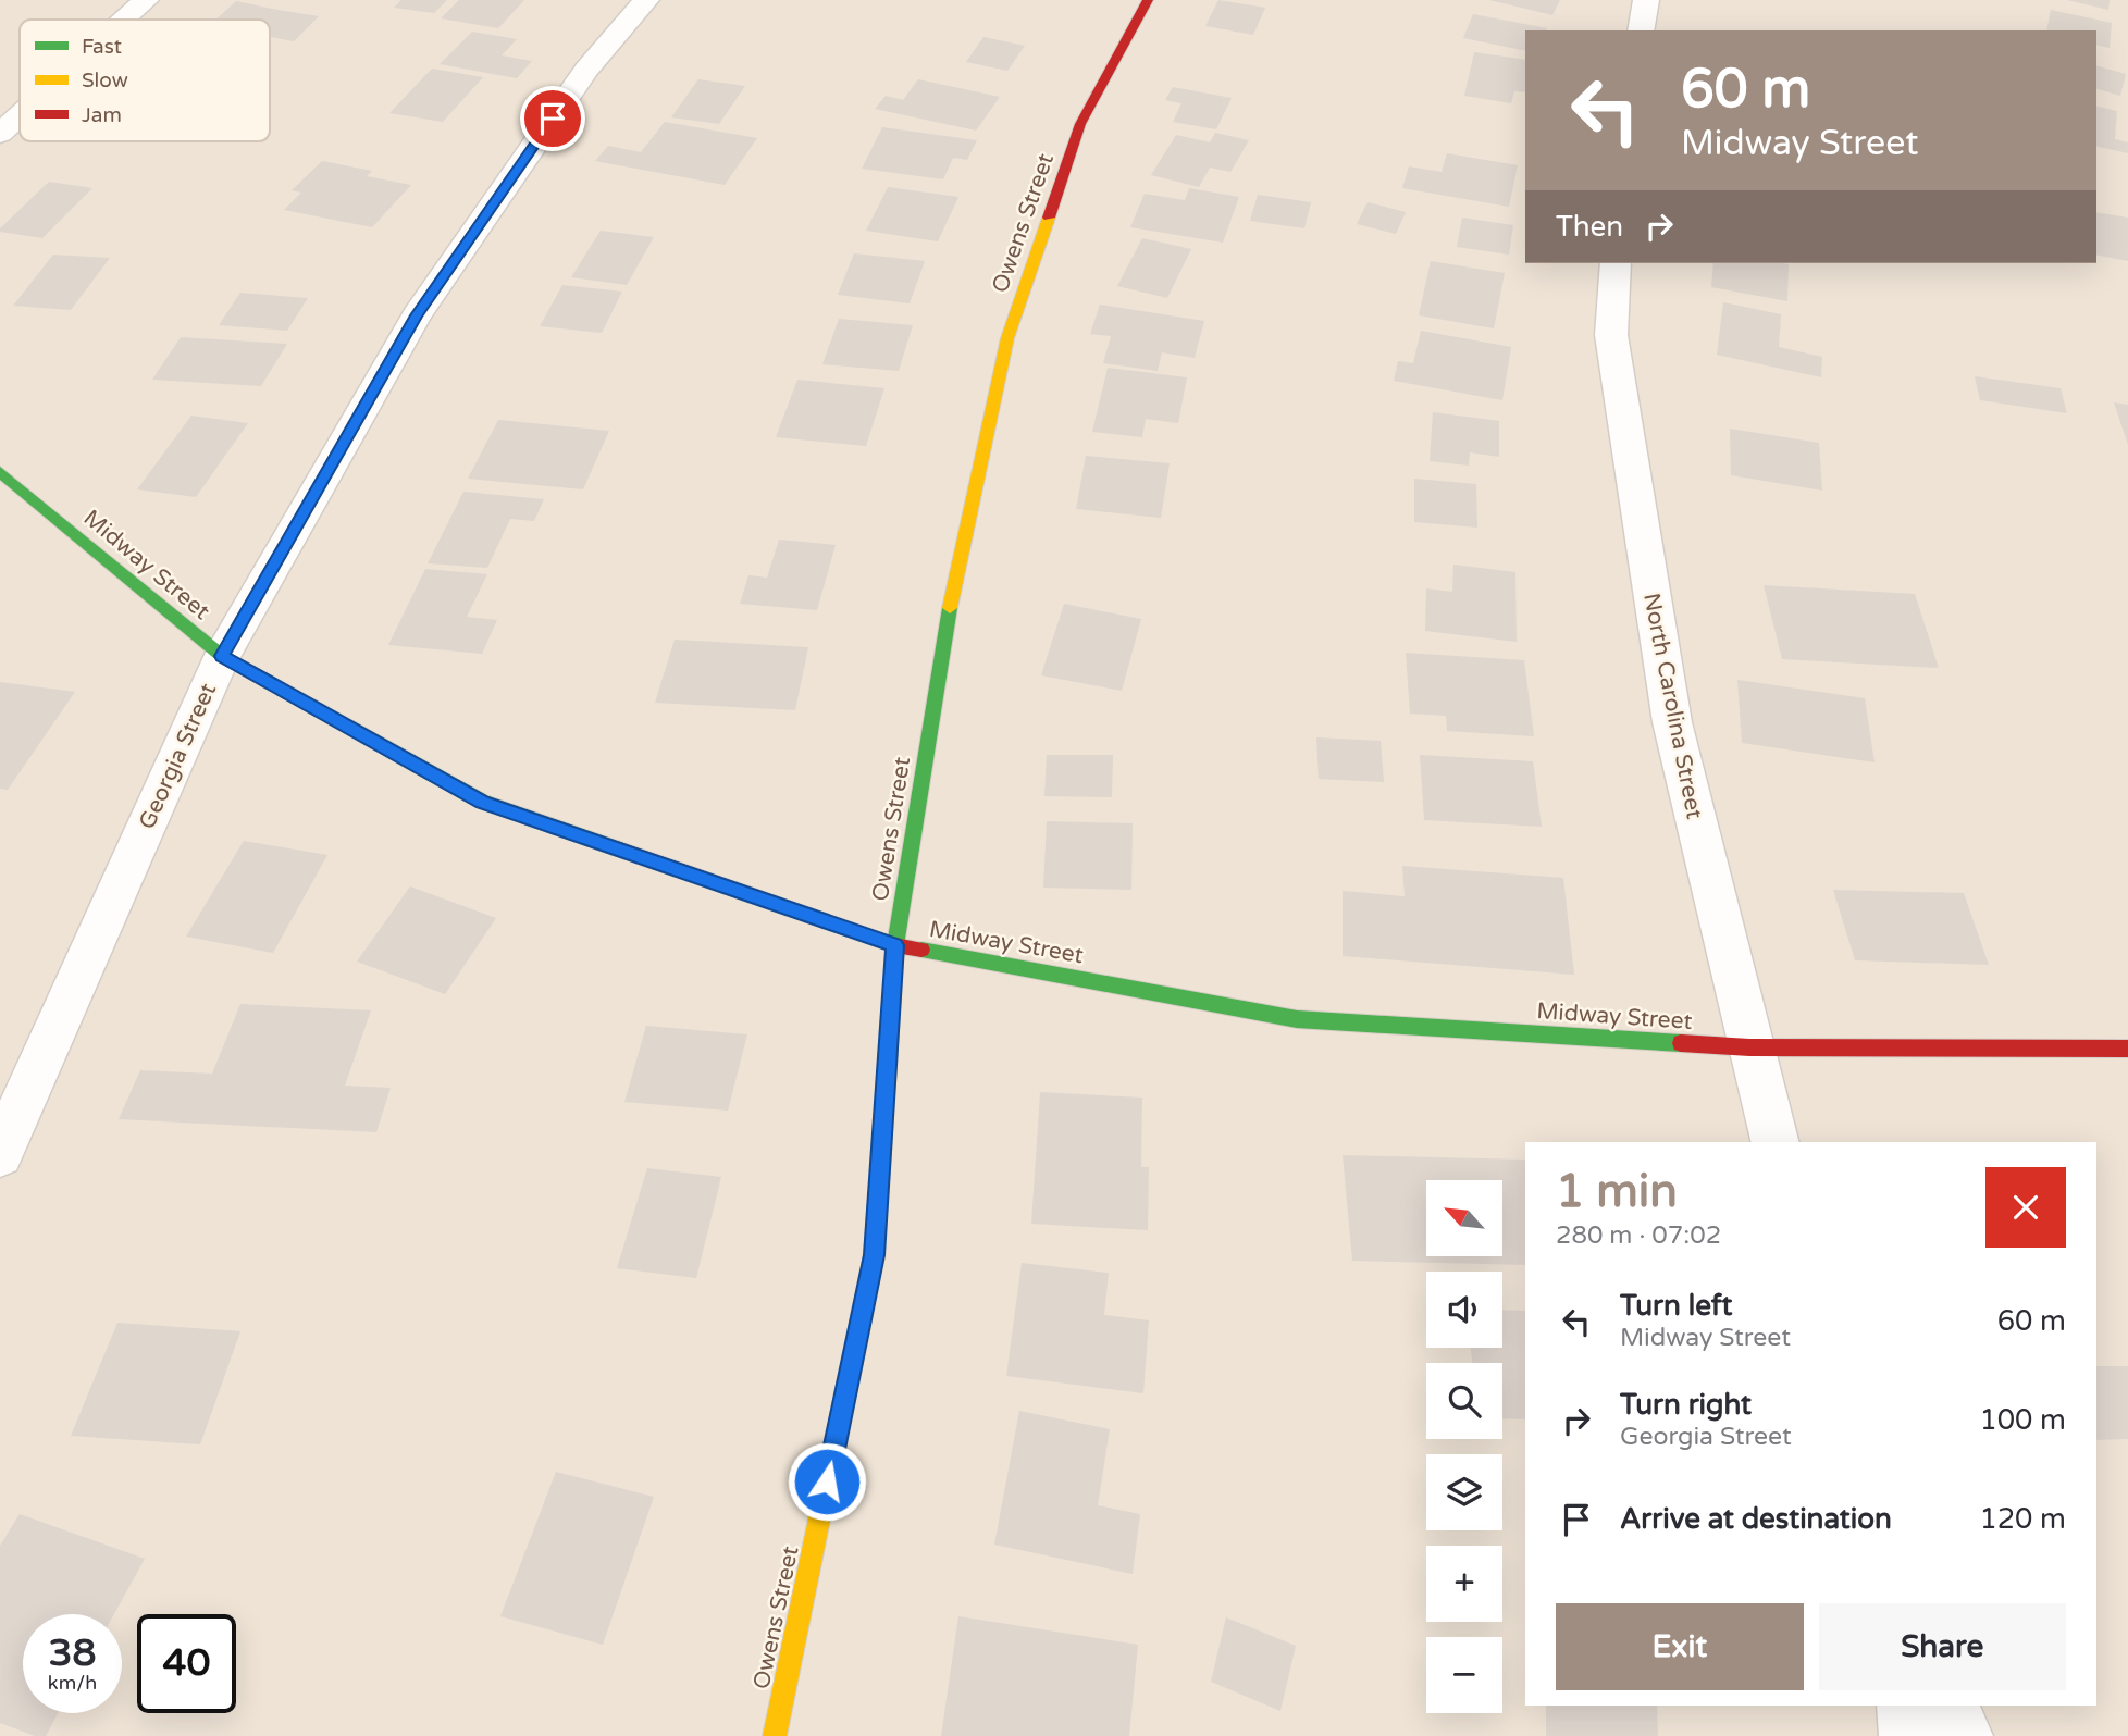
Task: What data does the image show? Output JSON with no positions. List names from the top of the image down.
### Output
{
  "streets": {
    "street": [
      "Owens Street",
      "Midway Street",
      "North Carolina Street",
      "Georgia Street"
    ]
  },
  "crossings": [
    ["Owens Street", "Midway Street"],
    ["Midway Street", "North Carolina Street"],
    ["Midway Street", "Georgia Street"]
  ],
  "legend": ["Fast", "Slow", "Jam"],
  "north": "top left",
  "page": {
    "turn": ["60 m", "Midway Street"],
    "then": "Then",
    "heading": ["1 min", "280 m · 07:02"],
    "map_buttons": ["+", "−"],
    "list": [
      {
        "name": "Turn left",
        "note": "Midway Street",
        "value": "60 m"
      },
      {
        "name": "Turn right",
        "note": "Georgia Street",
        "value": "100 m"
      },
      {
        "name": "Arrive at destination",
        "value": "120 m"
      }
    ],
    "buttons": ["Exit", "Share"],
    "speed": "38 km/h",
    "limit": "40"
  }
}
